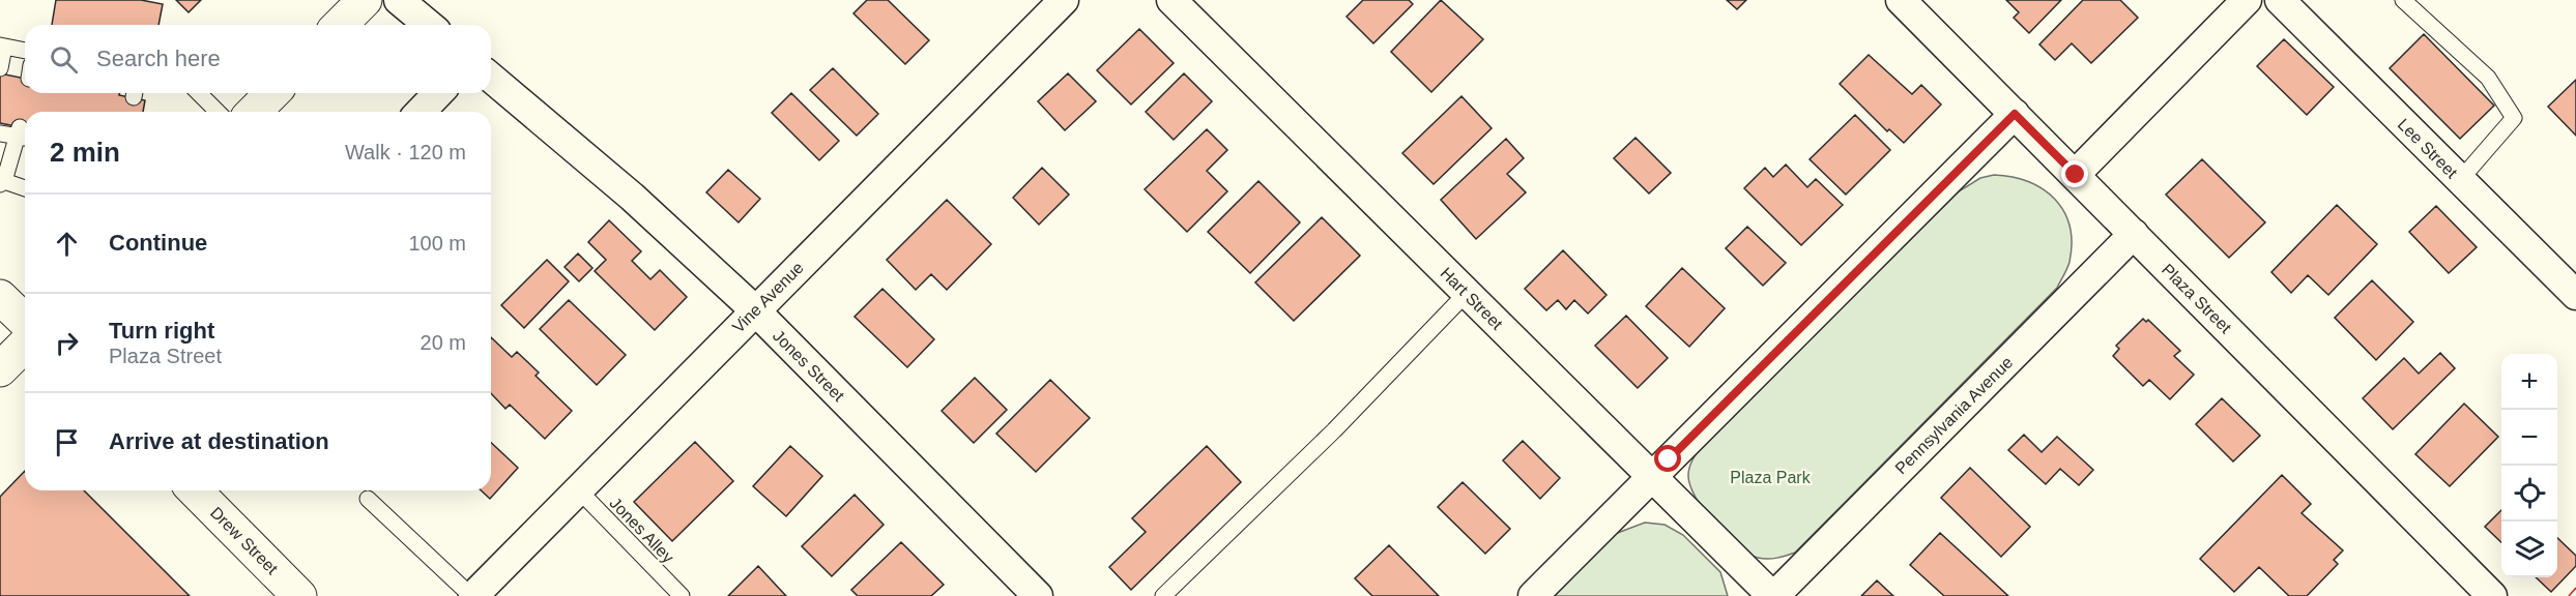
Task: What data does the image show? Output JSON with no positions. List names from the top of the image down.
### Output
{
  "streets": {
    "main road": ["Drew Street"],
    "street": [
      "Lee Street",
      "Vine Avenue",
      "Hart Street",
      "Plaza Street",
      "Jones Street",
      "Pennsylvania Avenue"
    ],
    "lane": ["Jones Alley"]
  },
  "crossings": [
    ["Vine Avenue", "Jones Street"],
    ["Vine Avenue", "Jones Alley"],
    ["Hart Street", "Pennsylvania Avenue"],
    ["Plaza Street", "Pennsylvania Avenue"]
  ],
  "parks": ["Plaza Park"],
  "page": {
    "search": "Search here",
    "heading": ["2 min", "Walk · 120 m"],
    "list": [
      ["Continue", "100 m"],
      ["Turn right", "Plaza Street", "20 m"],
      "Arrive at destination"
    ],
    "map_buttons": ["+", "−"]
  }
}
